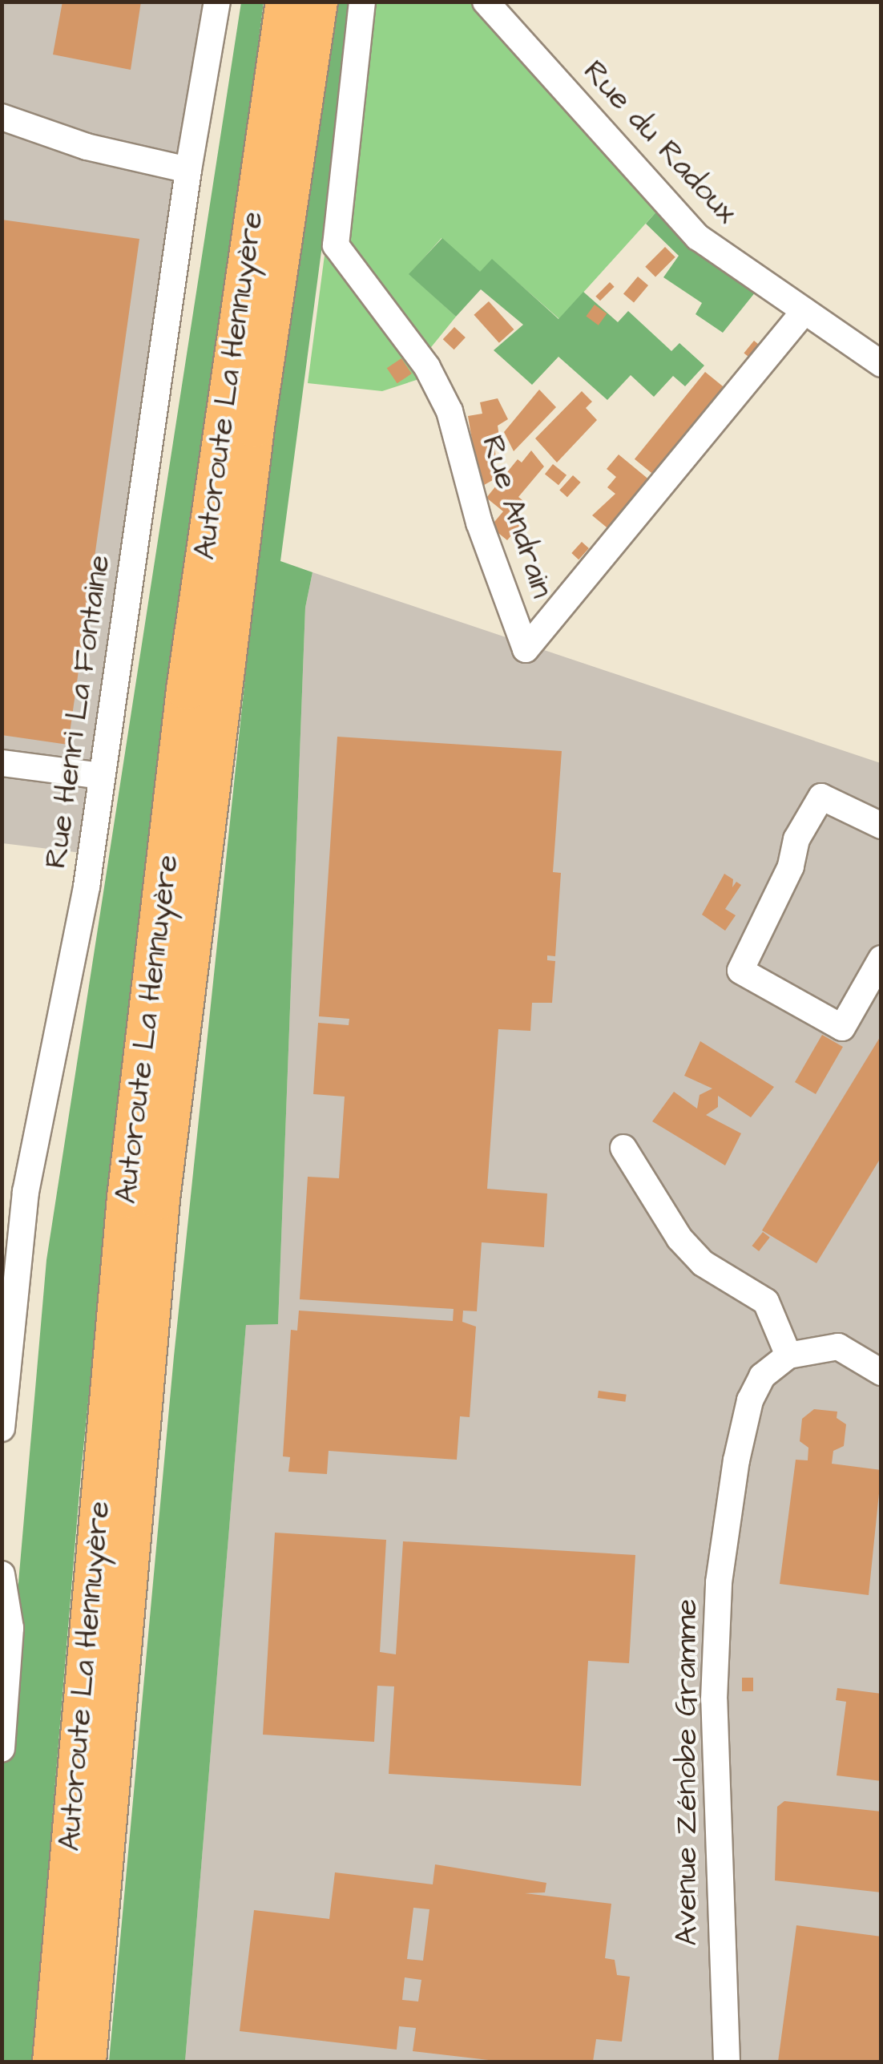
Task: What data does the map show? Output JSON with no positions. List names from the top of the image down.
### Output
{
  "streets": {
    "highway": ["Autoroute La Hennuyère"],
    "street": [
      "Rue du Radoux",
      "Rue Andrain",
      "Rue Henri La Fontaine",
      "Avenue Zénobe Gramme"
    ]
  },
  "crossings": [
    ["Rue du Radoux", "Rue Andrain"]
  ]
}
